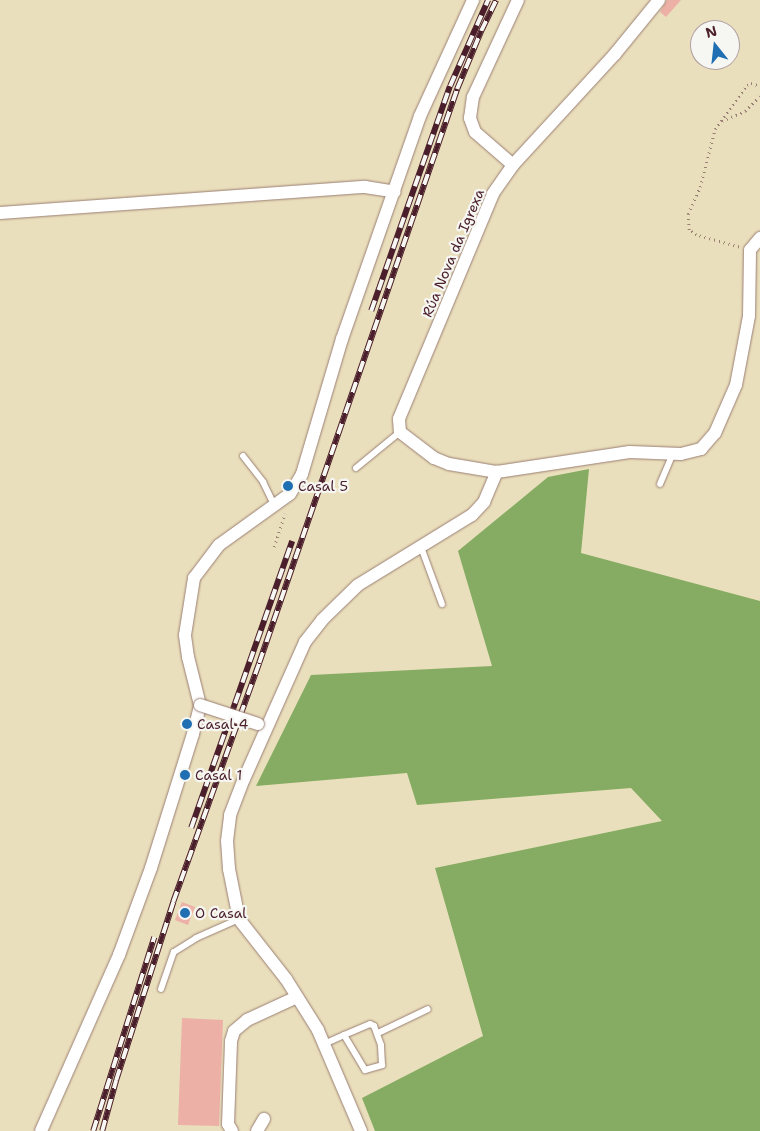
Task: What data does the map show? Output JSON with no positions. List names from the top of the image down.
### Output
{
  "streets": {
    "street": ["Rúa Nova da Igrexa"]
  },
  "places": [
    "Casal 5",
    "Casal 4",
    "Casal 1",
    "O Casal"
  ],
  "north": "top"
}
